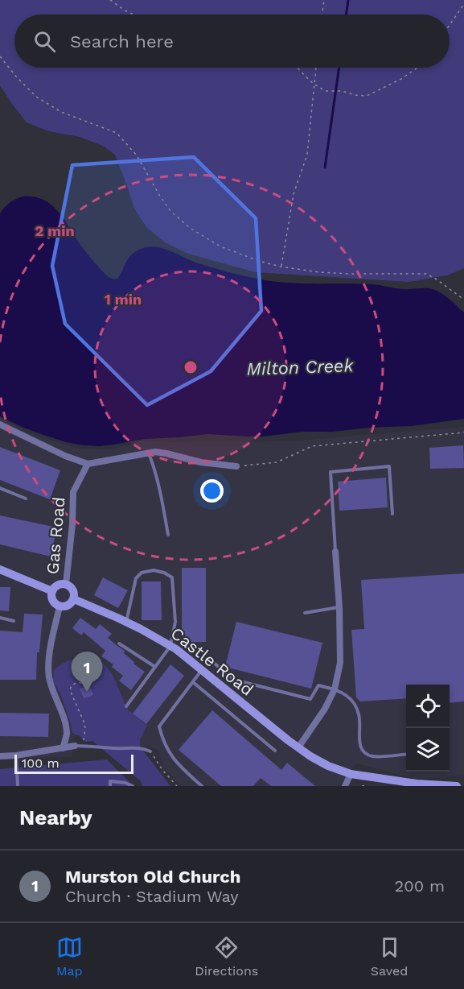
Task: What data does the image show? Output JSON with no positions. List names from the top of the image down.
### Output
{
  "streets": {
    "main road": ["Castle Road"],
    "street": ["Gas Road"]
  },
  "crossings": [
    ["Gas Road", "Castle Road"]
  ],
  "water": ["Milton Creek"],
  "scale_bar": "100 m",
  "page": {
    "search": "Search here",
    "pins": "1",
    "scale": "100 m",
    "heading": "Nearby",
    "list": [
      {
        "mark": "1",
        "name": "Murston Old Church",
        "note": "Church · Stadium Way",
        "value": "200 m"
      }
    ],
    "nav": ["Map", "Directions", "Saved"]
  },
  "rings": ["2 min", "1 min"]
}
